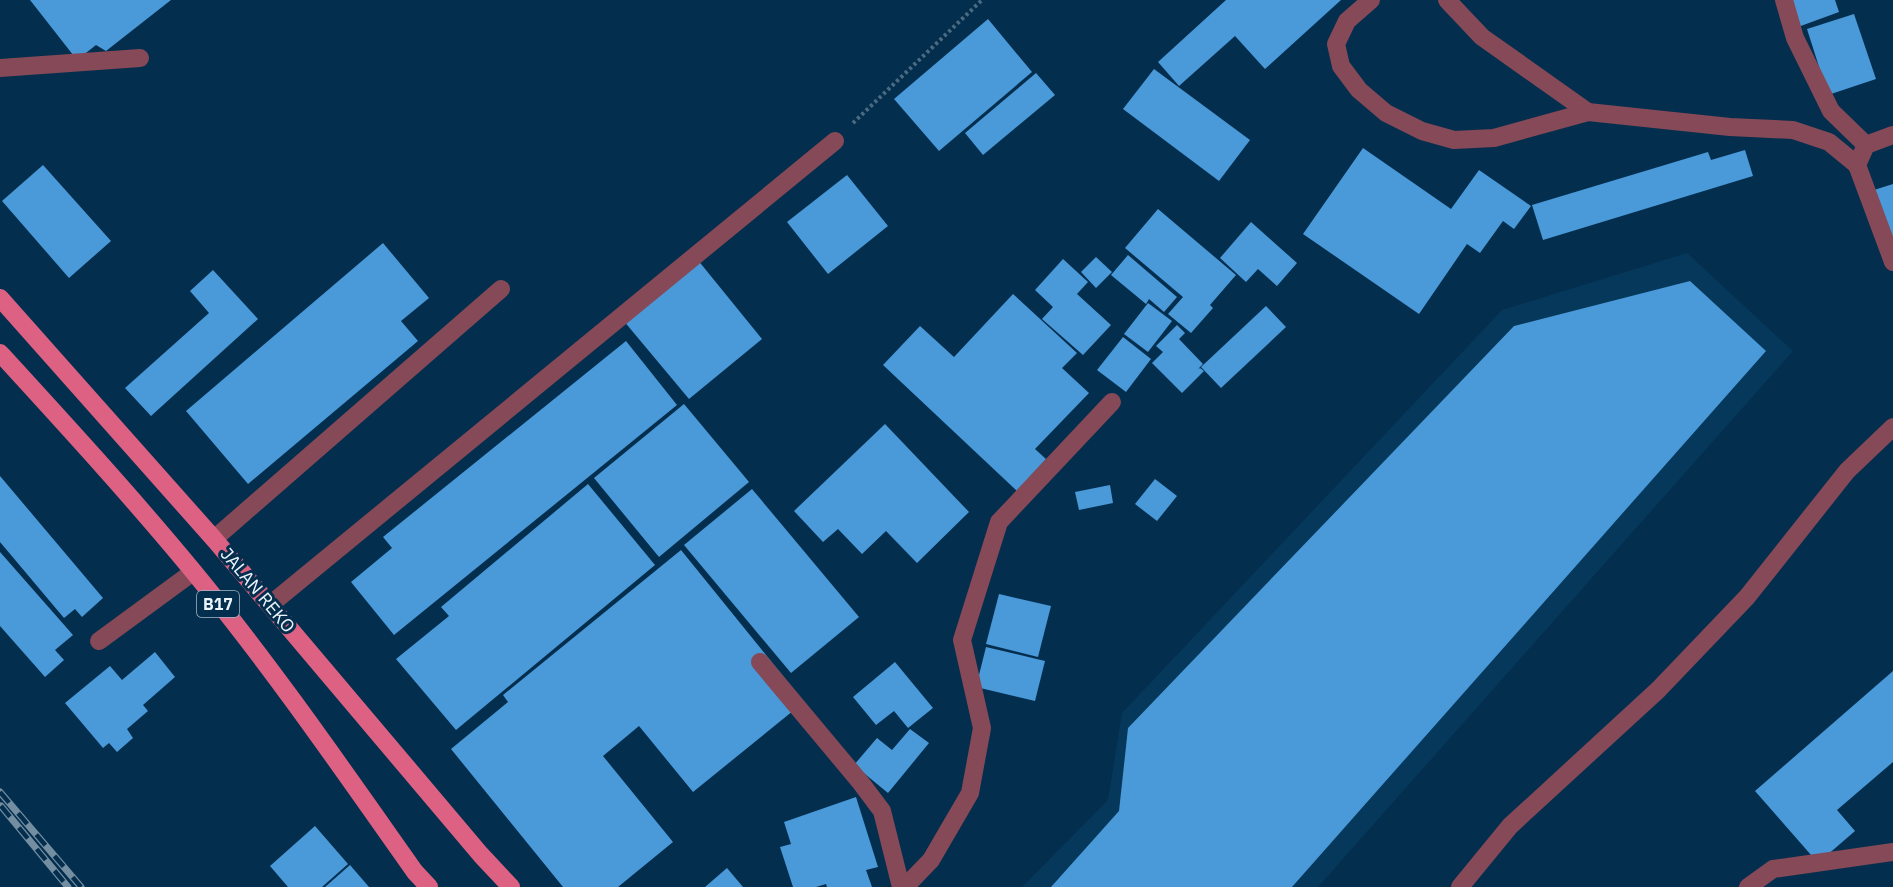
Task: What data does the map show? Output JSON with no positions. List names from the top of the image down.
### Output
{
  "streets": {
    "main road": ["JALAN REKO", "B17"]
  }
}
